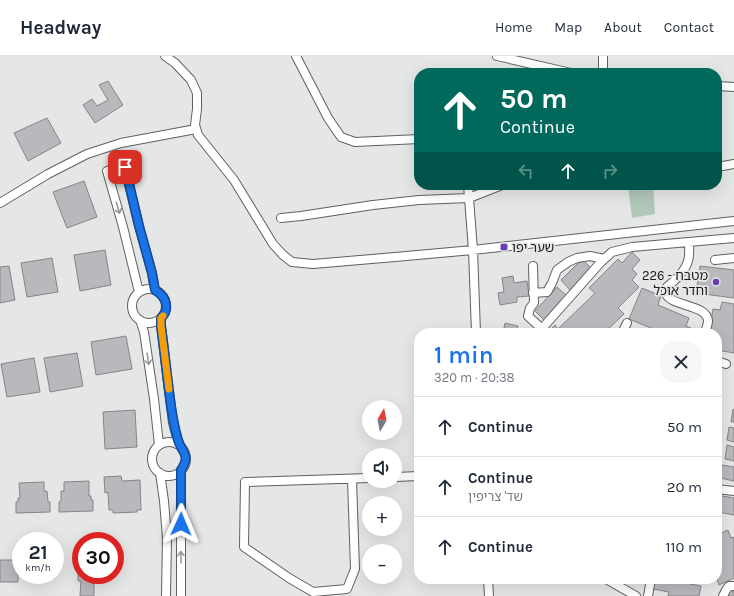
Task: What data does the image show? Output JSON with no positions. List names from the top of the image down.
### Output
{
  "places": {
    "transit": ["שער יפו"],
    "other": ["226 - מטבח וחדר אוכל"]
  },
  "north": "top",
  "page": {
    "header": "Headway",
    "nav": [
      "Home",
      "Map",
      "About",
      "Contact"
    ],
    "turn": ["50 m", "Continue"],
    "heading": ["1 min", "320 m · 20:38"],
    "list": [
      {
        "name": "Continue",
        "value": "50 m"
      },
      {
        "name": "Continue",
        "note": "שד' צריפין",
        "value": "20 m"
      },
      {
        "name": "Continue",
        "value": "110 m"
      }
    ],
    "map_buttons": ["+", "−"],
    "speed": "21 km/h",
    "limit": "30"
  }
}
